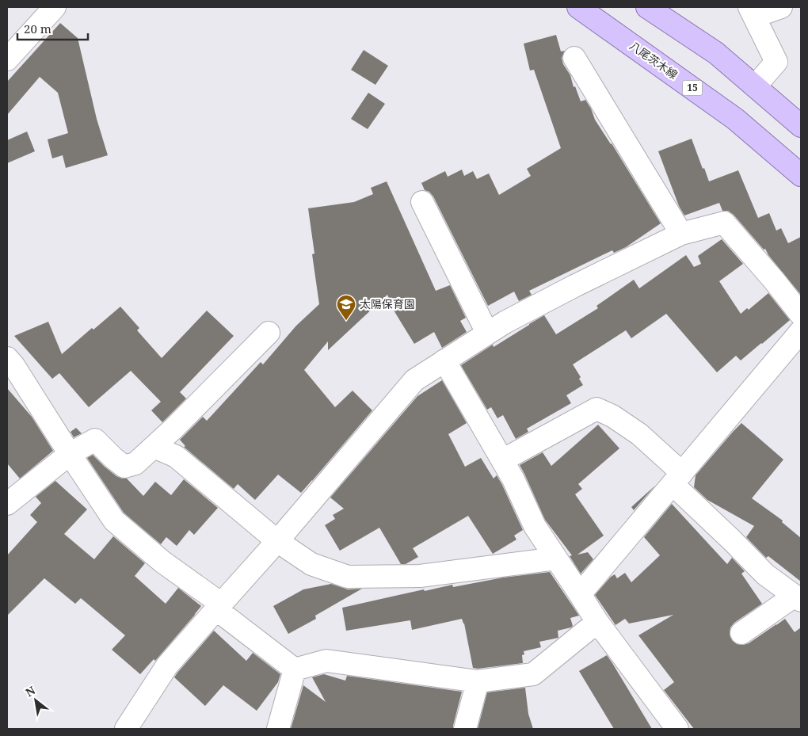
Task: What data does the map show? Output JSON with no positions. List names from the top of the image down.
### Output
{
  "streets": {
    "main road": ["八尾茨木線", "15"]
  },
  "places": {
    "school or university": ["太陽保育園"]
  },
  "scale_bar": "20 m",
  "north": "top left"
}
